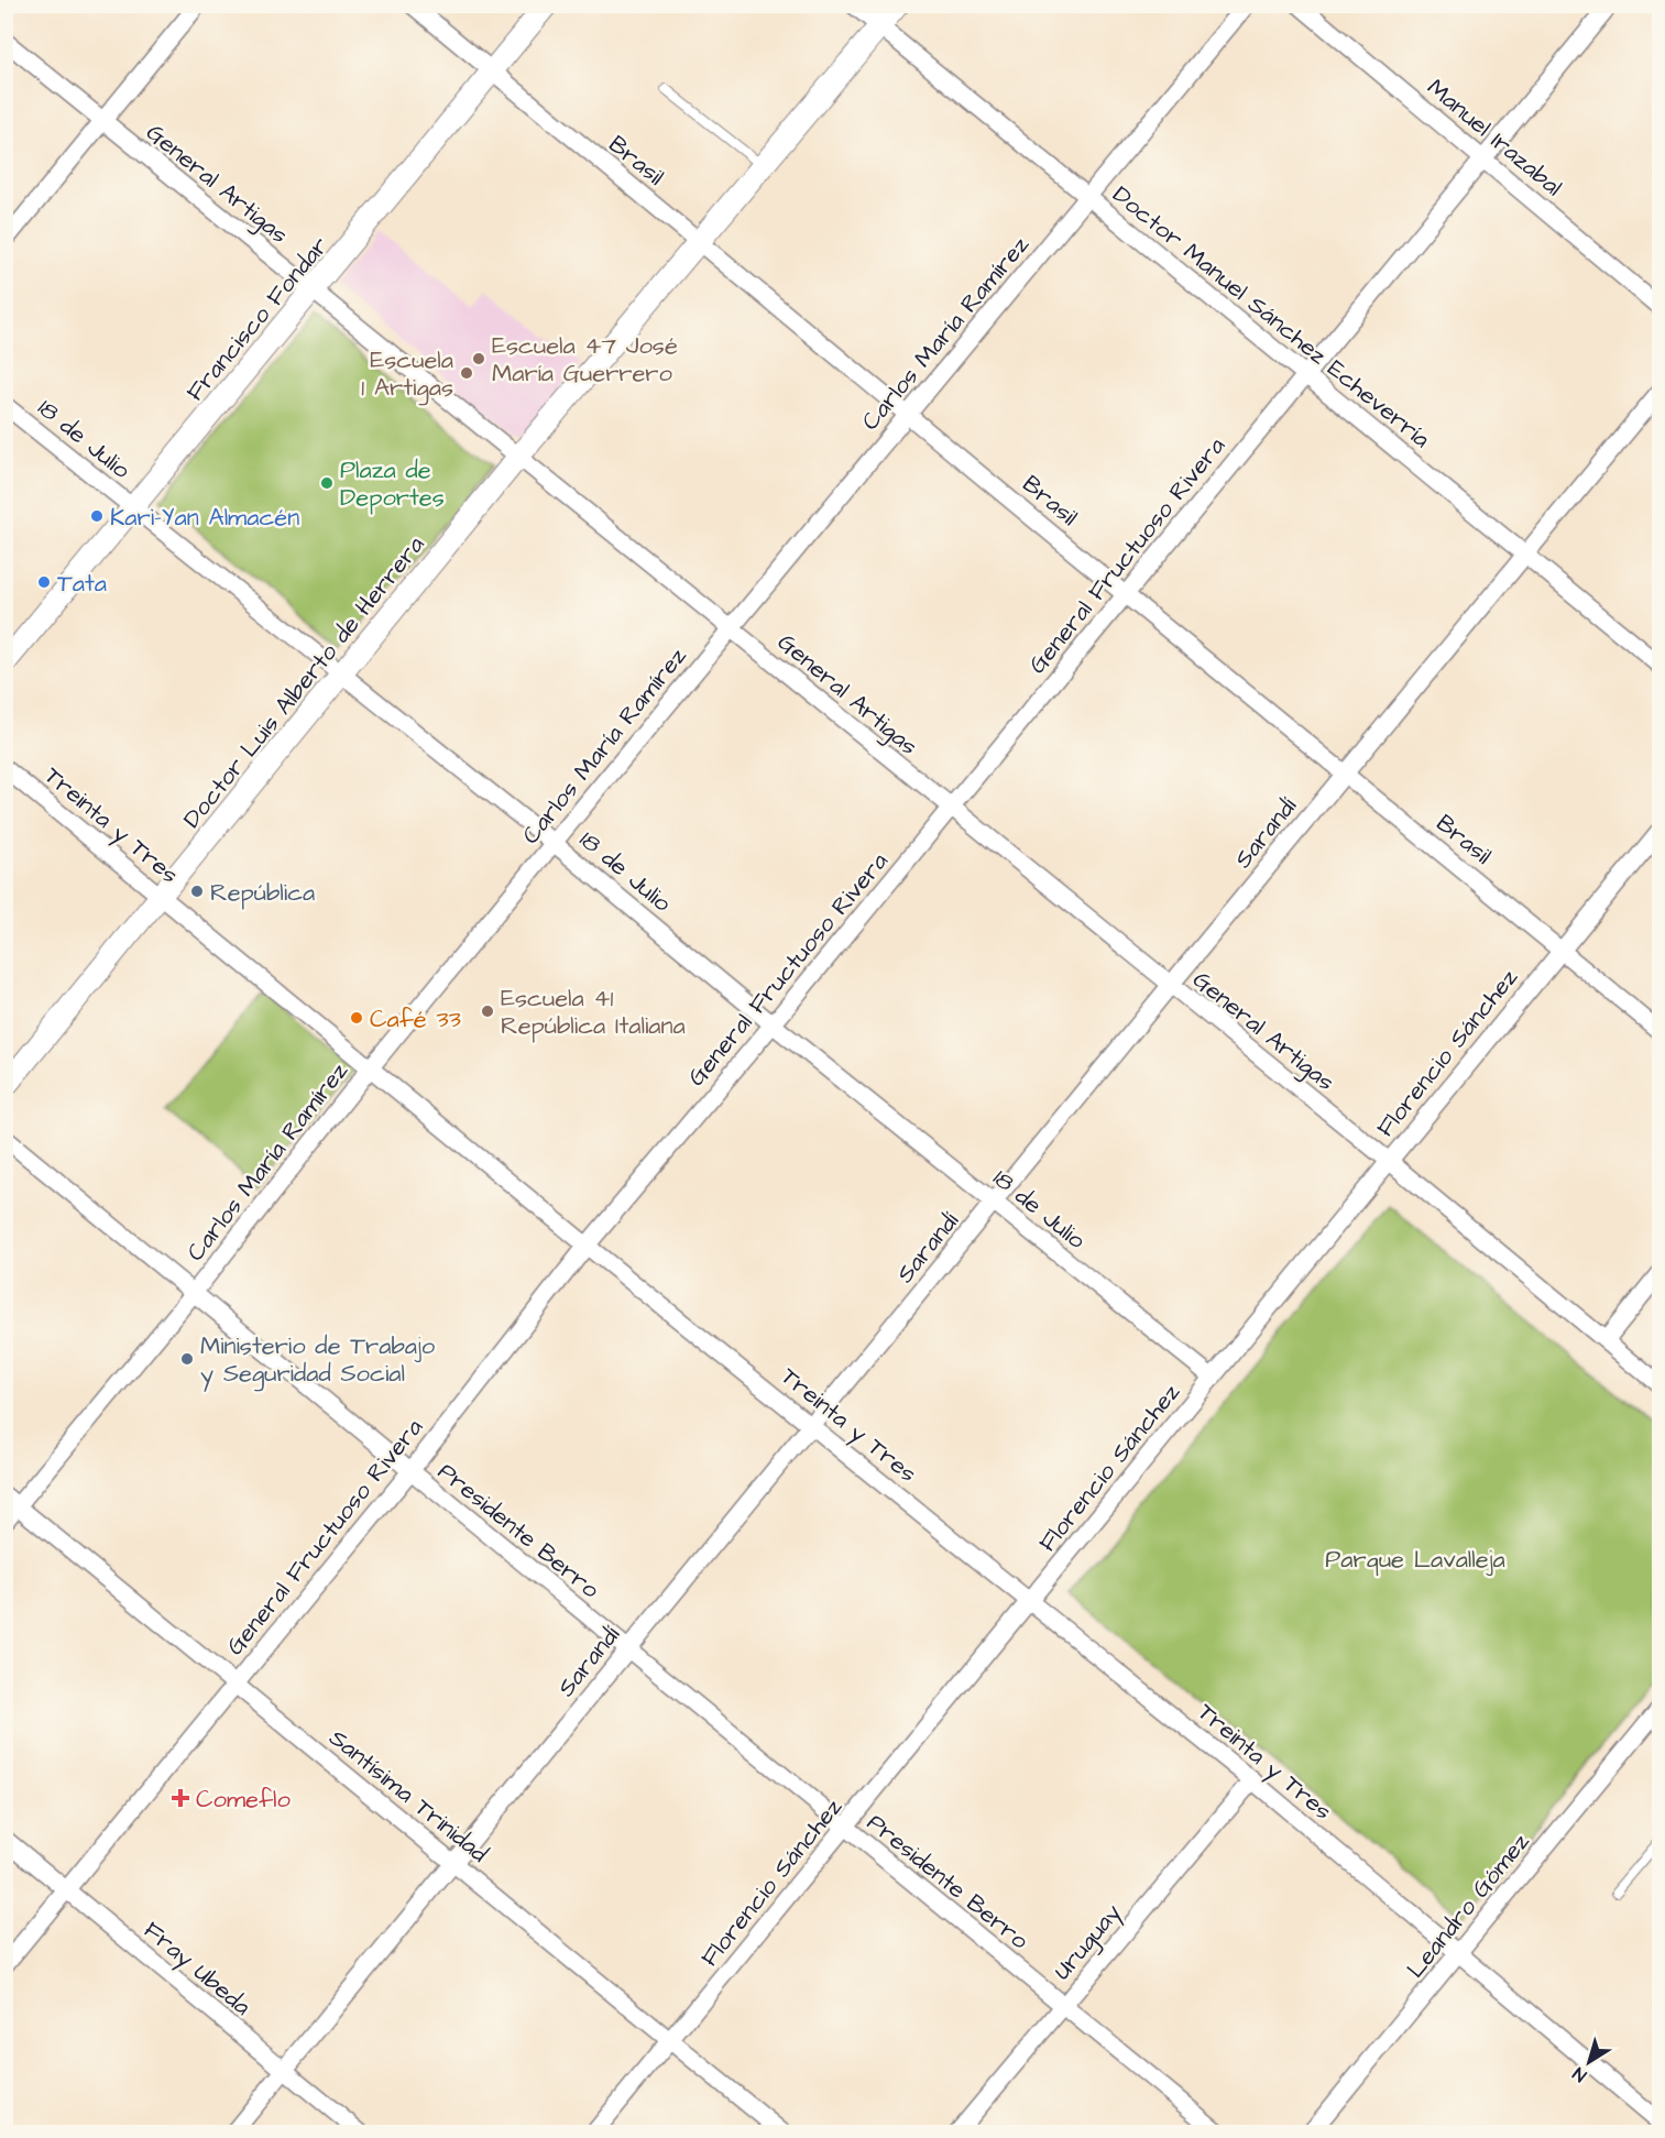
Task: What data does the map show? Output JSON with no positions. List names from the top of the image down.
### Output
{
  "streets": {
    "street": [
      "Manuel Irazabal",
      "Brasil",
      "General Artigas",
      "Doctor Manuel Sánchez Echeverría",
      "Francisco Fondar",
      "Carlos María Ramírez",
      "18 de Julio",
      "General Fructuoso Rivera",
      "Doctor Luis Alberto de Herrera",
      "Treinta y Tres",
      "Sarandí",
      "Florencio Sánchez",
      "Presidente Berro",
      "Santísima Trinidad",
      "Leandro Gómez",
      "Uruguay",
      "Fray Ubeda"
    ]
  },
  "crossings": [
    ["Manuel Irazabal", "General Fructuoso Rivera"],
    ["Brasil", "Francisco Fondar"],
    ["Brasil", "Carlos María Ramírez"],
    ["Brasil", "General Fructuoso Rivera"],
    ["Brasil", "Doctor Luis Alberto de Herrera"],
    ["Brasil", "Sarandí"],
    ["Brasil", "Florencio Sánchez"],
    ["General Artigas", "Francisco Fondar"],
    ["General Artigas", "Carlos María Ramírez"],
    ["General Artigas", "General Fructuoso Rivera"],
    ["General Artigas", "Doctor Luis Alberto de Herrera"],
    ["General Artigas", "Sarandí"],
    ["General Artigas", "Florencio Sánchez"],
    ["Doctor Manuel Sánchez Echeverría", "Carlos María Ramírez"],
    ["Doctor Manuel Sánchez Echeverría", "General Fructuoso Rivera"],
    ["Doctor Manuel Sánchez Echeverría", "Doctor Luis Alberto de Herrera"],
    ["Doctor Manuel Sánchez Echeverría", "Sarandí"],
    ["Francisco Fondar", "18 de Julio"],
    ["Carlos María Ramírez", "18 de Julio"],
    ["Carlos María Ramírez", "Treinta y Tres"],
    ["Carlos María Ramírez", "Presidente Berro"],
    ["Carlos María Ramírez", "Santísima Trinidad"],
    ["18 de Julio", "General Fructuoso Rivera"],
    ["18 de Julio", "Doctor Luis Alberto de Herrera"],
    ["18 de Julio", "Sarandí"],
    ["18 de Julio", "Florencio Sánchez"],
    ["General Fructuoso Rivera", "Treinta y Tres"],
    ["General Fructuoso Rivera", "Presidente Berro"],
    ["General Fructuoso Rivera", "Santísima Trinidad"],
    ["General Fructuoso Rivera", "Fray Ubeda"],
    ["Doctor Luis Alberto de Herrera", "Treinta y Tres"],
    ["Treinta y Tres", "Sarandí"],
    ["Treinta y Tres", "Florencio Sánchez"],
    ["Treinta y Tres", "Leandro Gómez"],
    ["Treinta y Tres", "Uruguay"],
    ["Sarandí", "Presidente Berro"],
    ["Sarandí", "Santísima Trinidad"],
    ["Sarandí", "Fray Ubeda"],
    ["Florencio Sánchez", "Presidente Berro"],
    ["Florencio Sánchez", "Santísima Trinidad"],
    ["Presidente Berro", "Uruguay"]
  ],
  "parks": ["Parque Lavalleja"],
  "places": {
    "other": [
      "Escuela 47 José María Guerrero",
      "Escuela 1 Artigas",
      "Plaza de Deportes",
      "Kari-Yan Almacén",
      "Tata",
      "República",
      "Escuela 41 República Italiana",
      "Café 33",
      "Ministerio de Trabajo y Seguridad Social"
    ],
    "health": ["Comeflo"]
  },
  "north": "bottom left"
}
